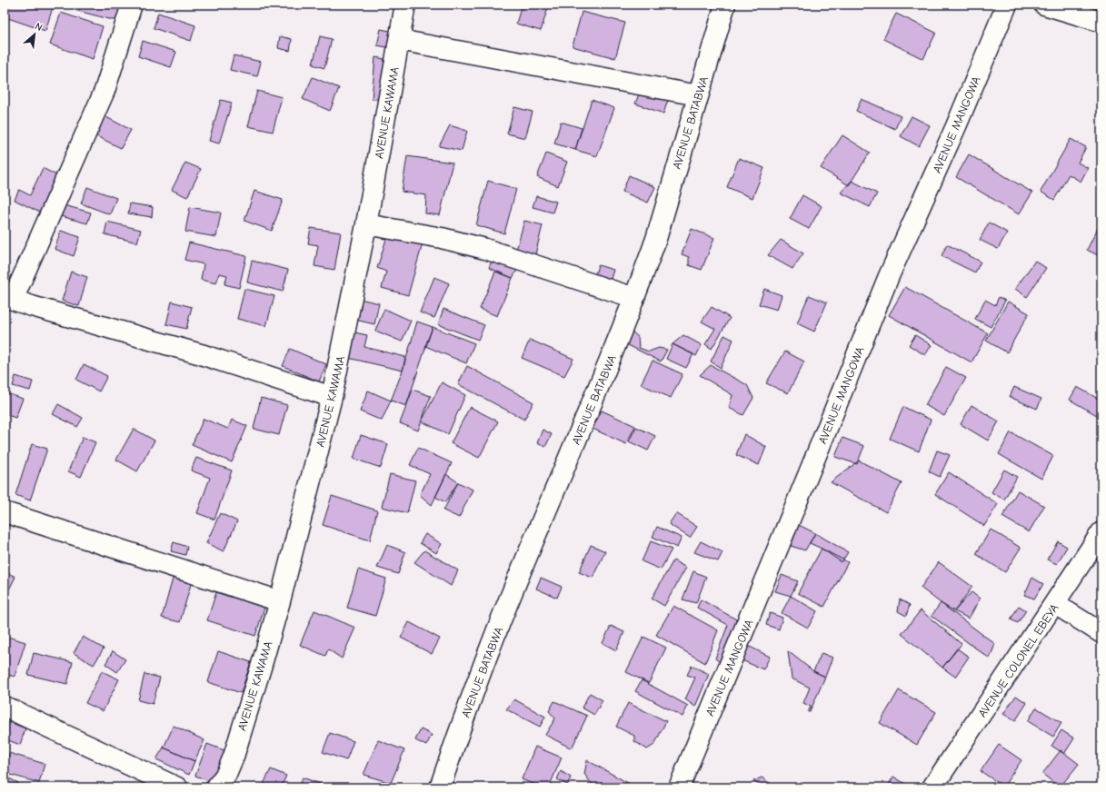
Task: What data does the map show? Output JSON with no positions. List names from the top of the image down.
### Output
{
  "streets": {
    "street": [
      "AVENUE KAWAMA",
      "AVENUE BATABWA",
      "AVENUE MANGOWA",
      "AVENUE COLONEL EBEYA"
    ]
  },
  "north": "top right"
}
